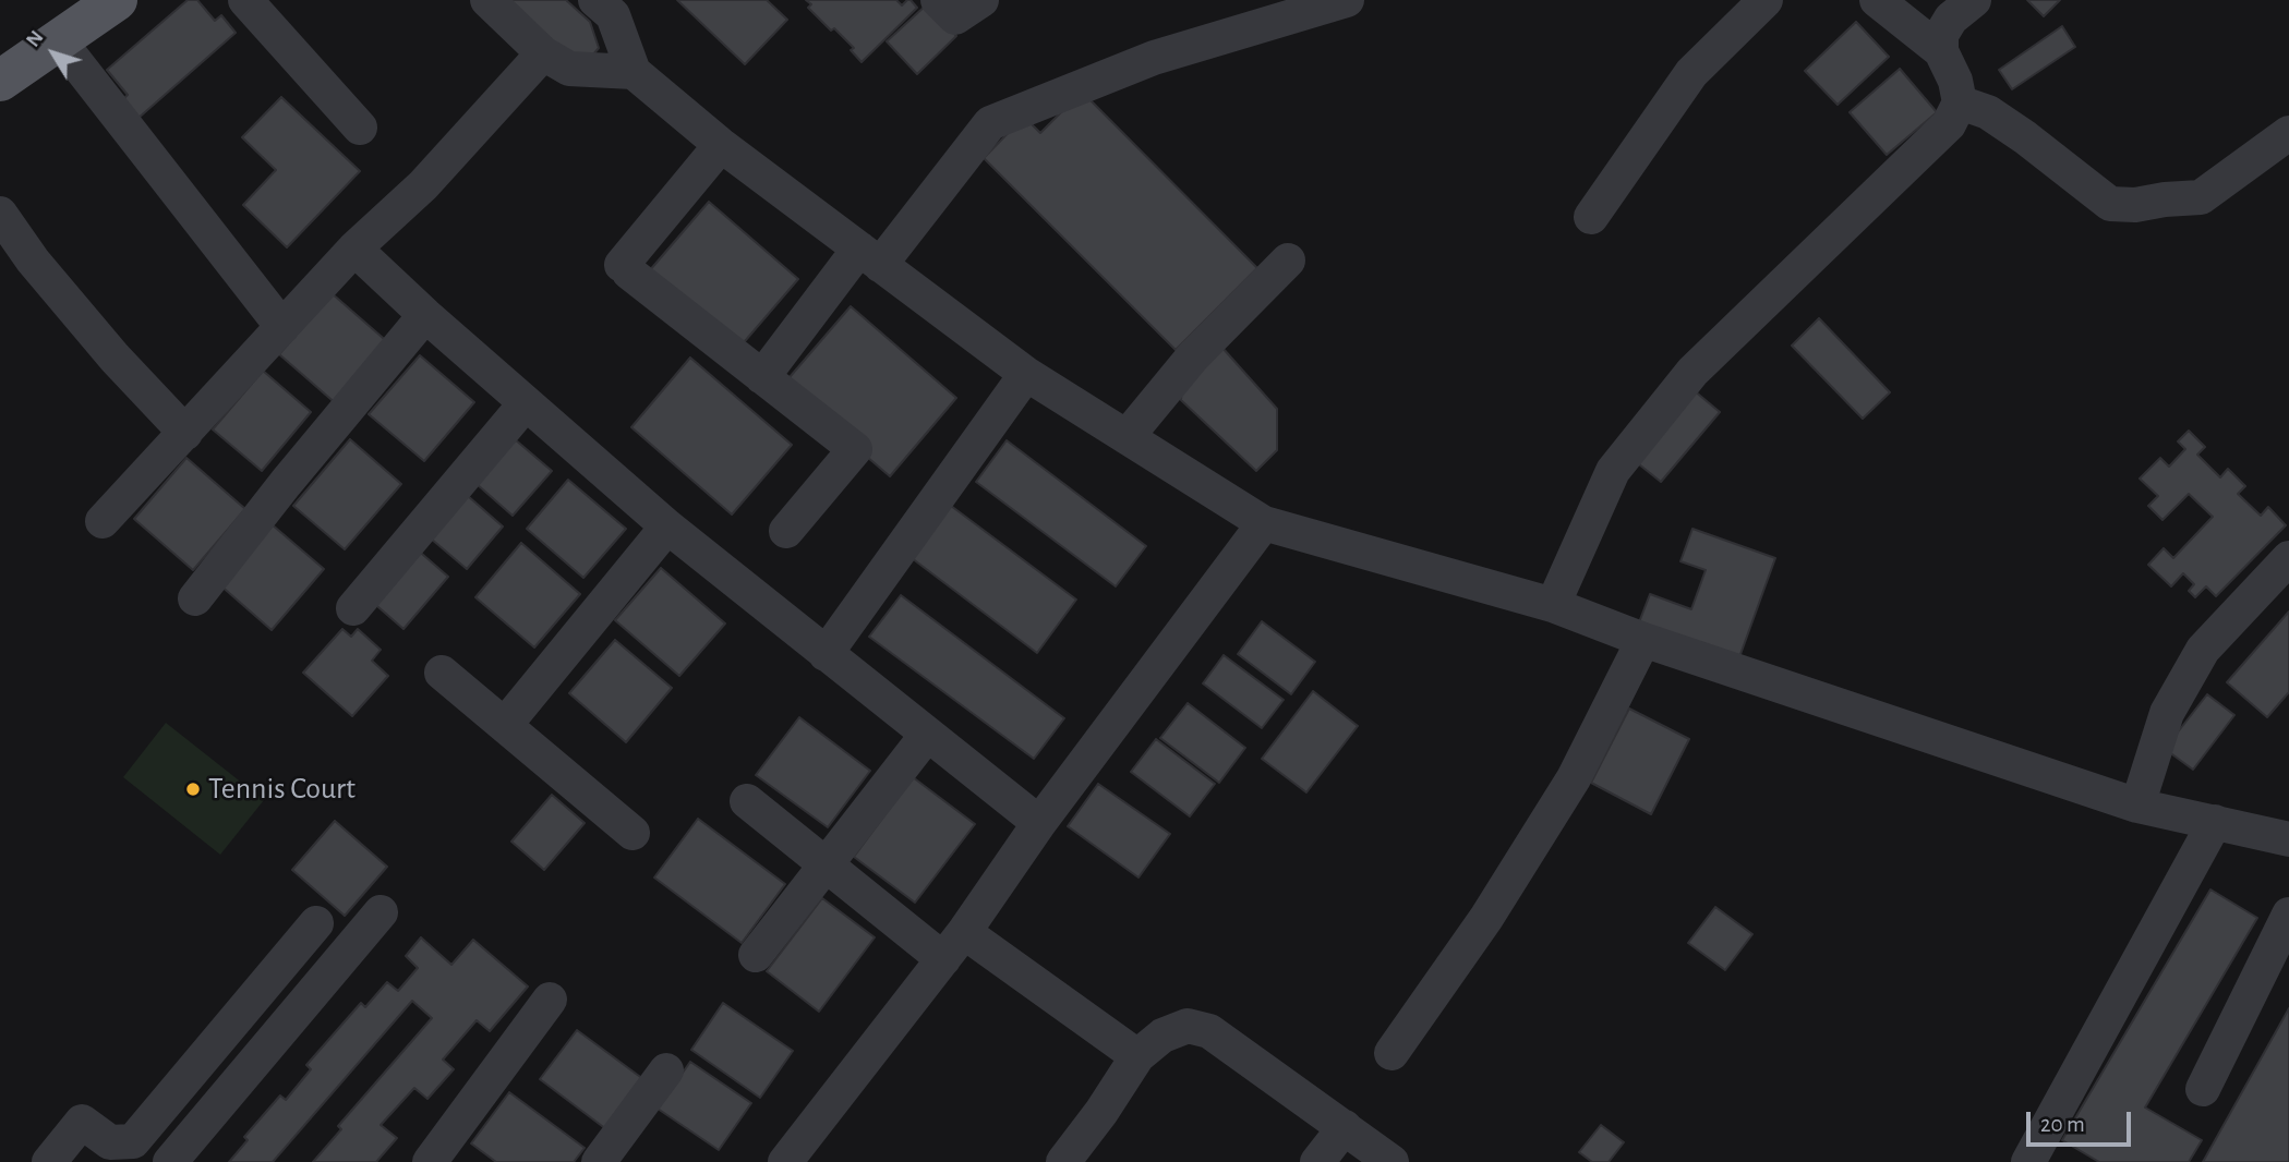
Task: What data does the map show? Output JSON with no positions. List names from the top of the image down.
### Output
{
  "places": ["Tennis Court"],
  "scale_bar": "20 m",
  "north": "top left"
}
